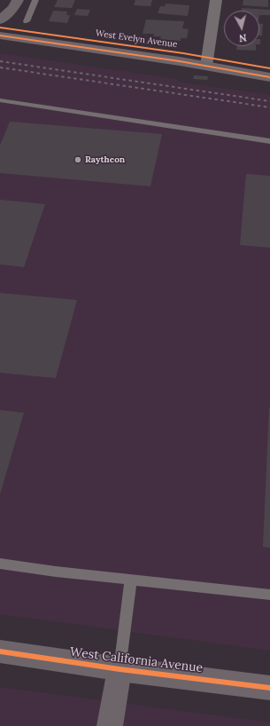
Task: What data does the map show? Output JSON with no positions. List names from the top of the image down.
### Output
{
  "streets": {
    "main road": ["West Evelyn Avenue", "West California Avenue"]
  },
  "places": ["Raytheon"],
  "north": "bottom"
}
